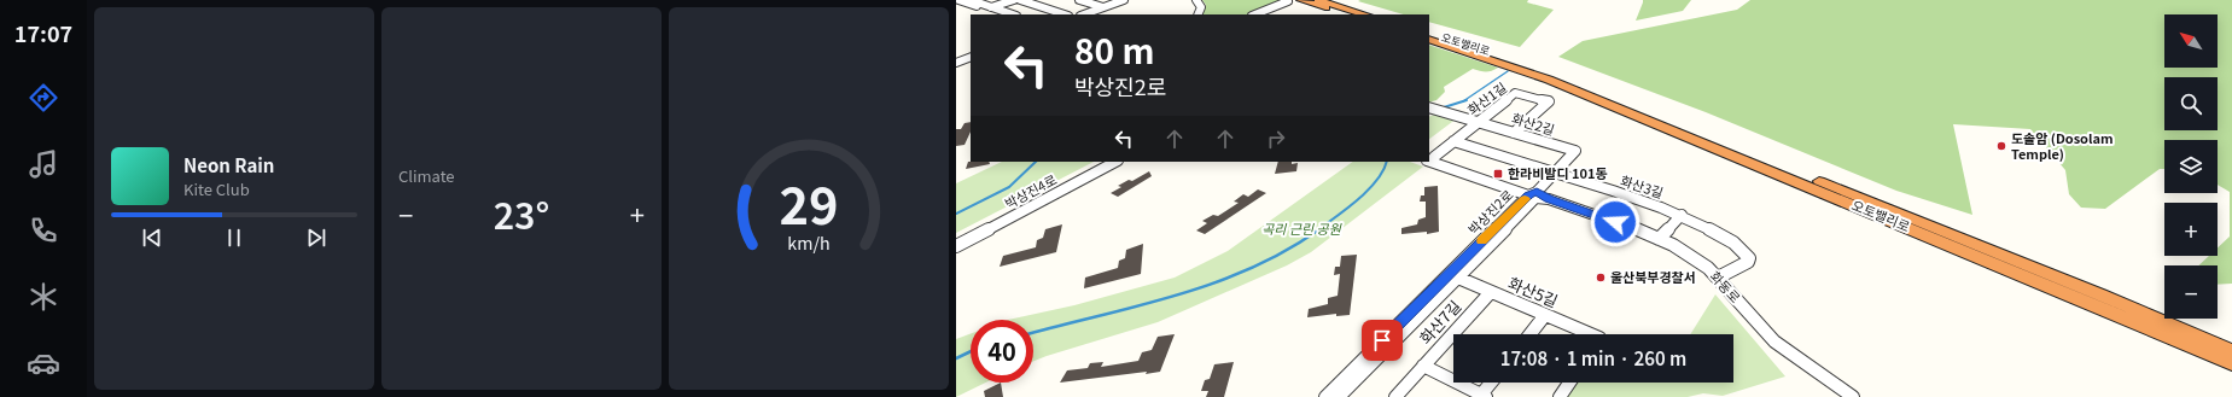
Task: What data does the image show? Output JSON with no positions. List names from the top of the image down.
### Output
{
  "streets": {
    "highway": ["오토밸리로"],
    "street": [
      "화산1길",
      "화산2길",
      "화산3길",
      "박상진4로",
      "박상진2로",
      "화동로",
      "화산5길",
      "화산7길"
    ]
  },
  "crossings": [
    ["화산1길", "화산2길"],
    ["화산1길", "화산3길"],
    ["화산1길", "화동로"],
    ["화산2길", "화산3길"],
    ["화산2길", "박상진2로"],
    ["화산2길", "화동로"],
    ["화산3길", "화동로"],
    ["박상진2로", "화동로"],
    ["박상진2로", "화산5길"],
    ["화산5길", "화산7길"]
  ],
  "parks": ["곡리 근린 공원"],
  "places": {
    "other": ["도솔암 (Dosolam Temple)", "울산북부경찰서"],
    "transit": ["한라비발디 101동"]
  },
  "north": "top left",
  "page": {
    "tabs": "17:07",
    "tile": "Climate",
    "map_buttons": ["+", "−"],
    "turn": ["80 m", "박상진2로"],
    "song": ["Neon Rain", "Kite Club"],
    "heat": ["−", "23°", "+"],
    "limit": "40",
    "trip": "17:08 · 1 min · 260 m",
    "gauge": ["29", "km/h"]
  }
}
